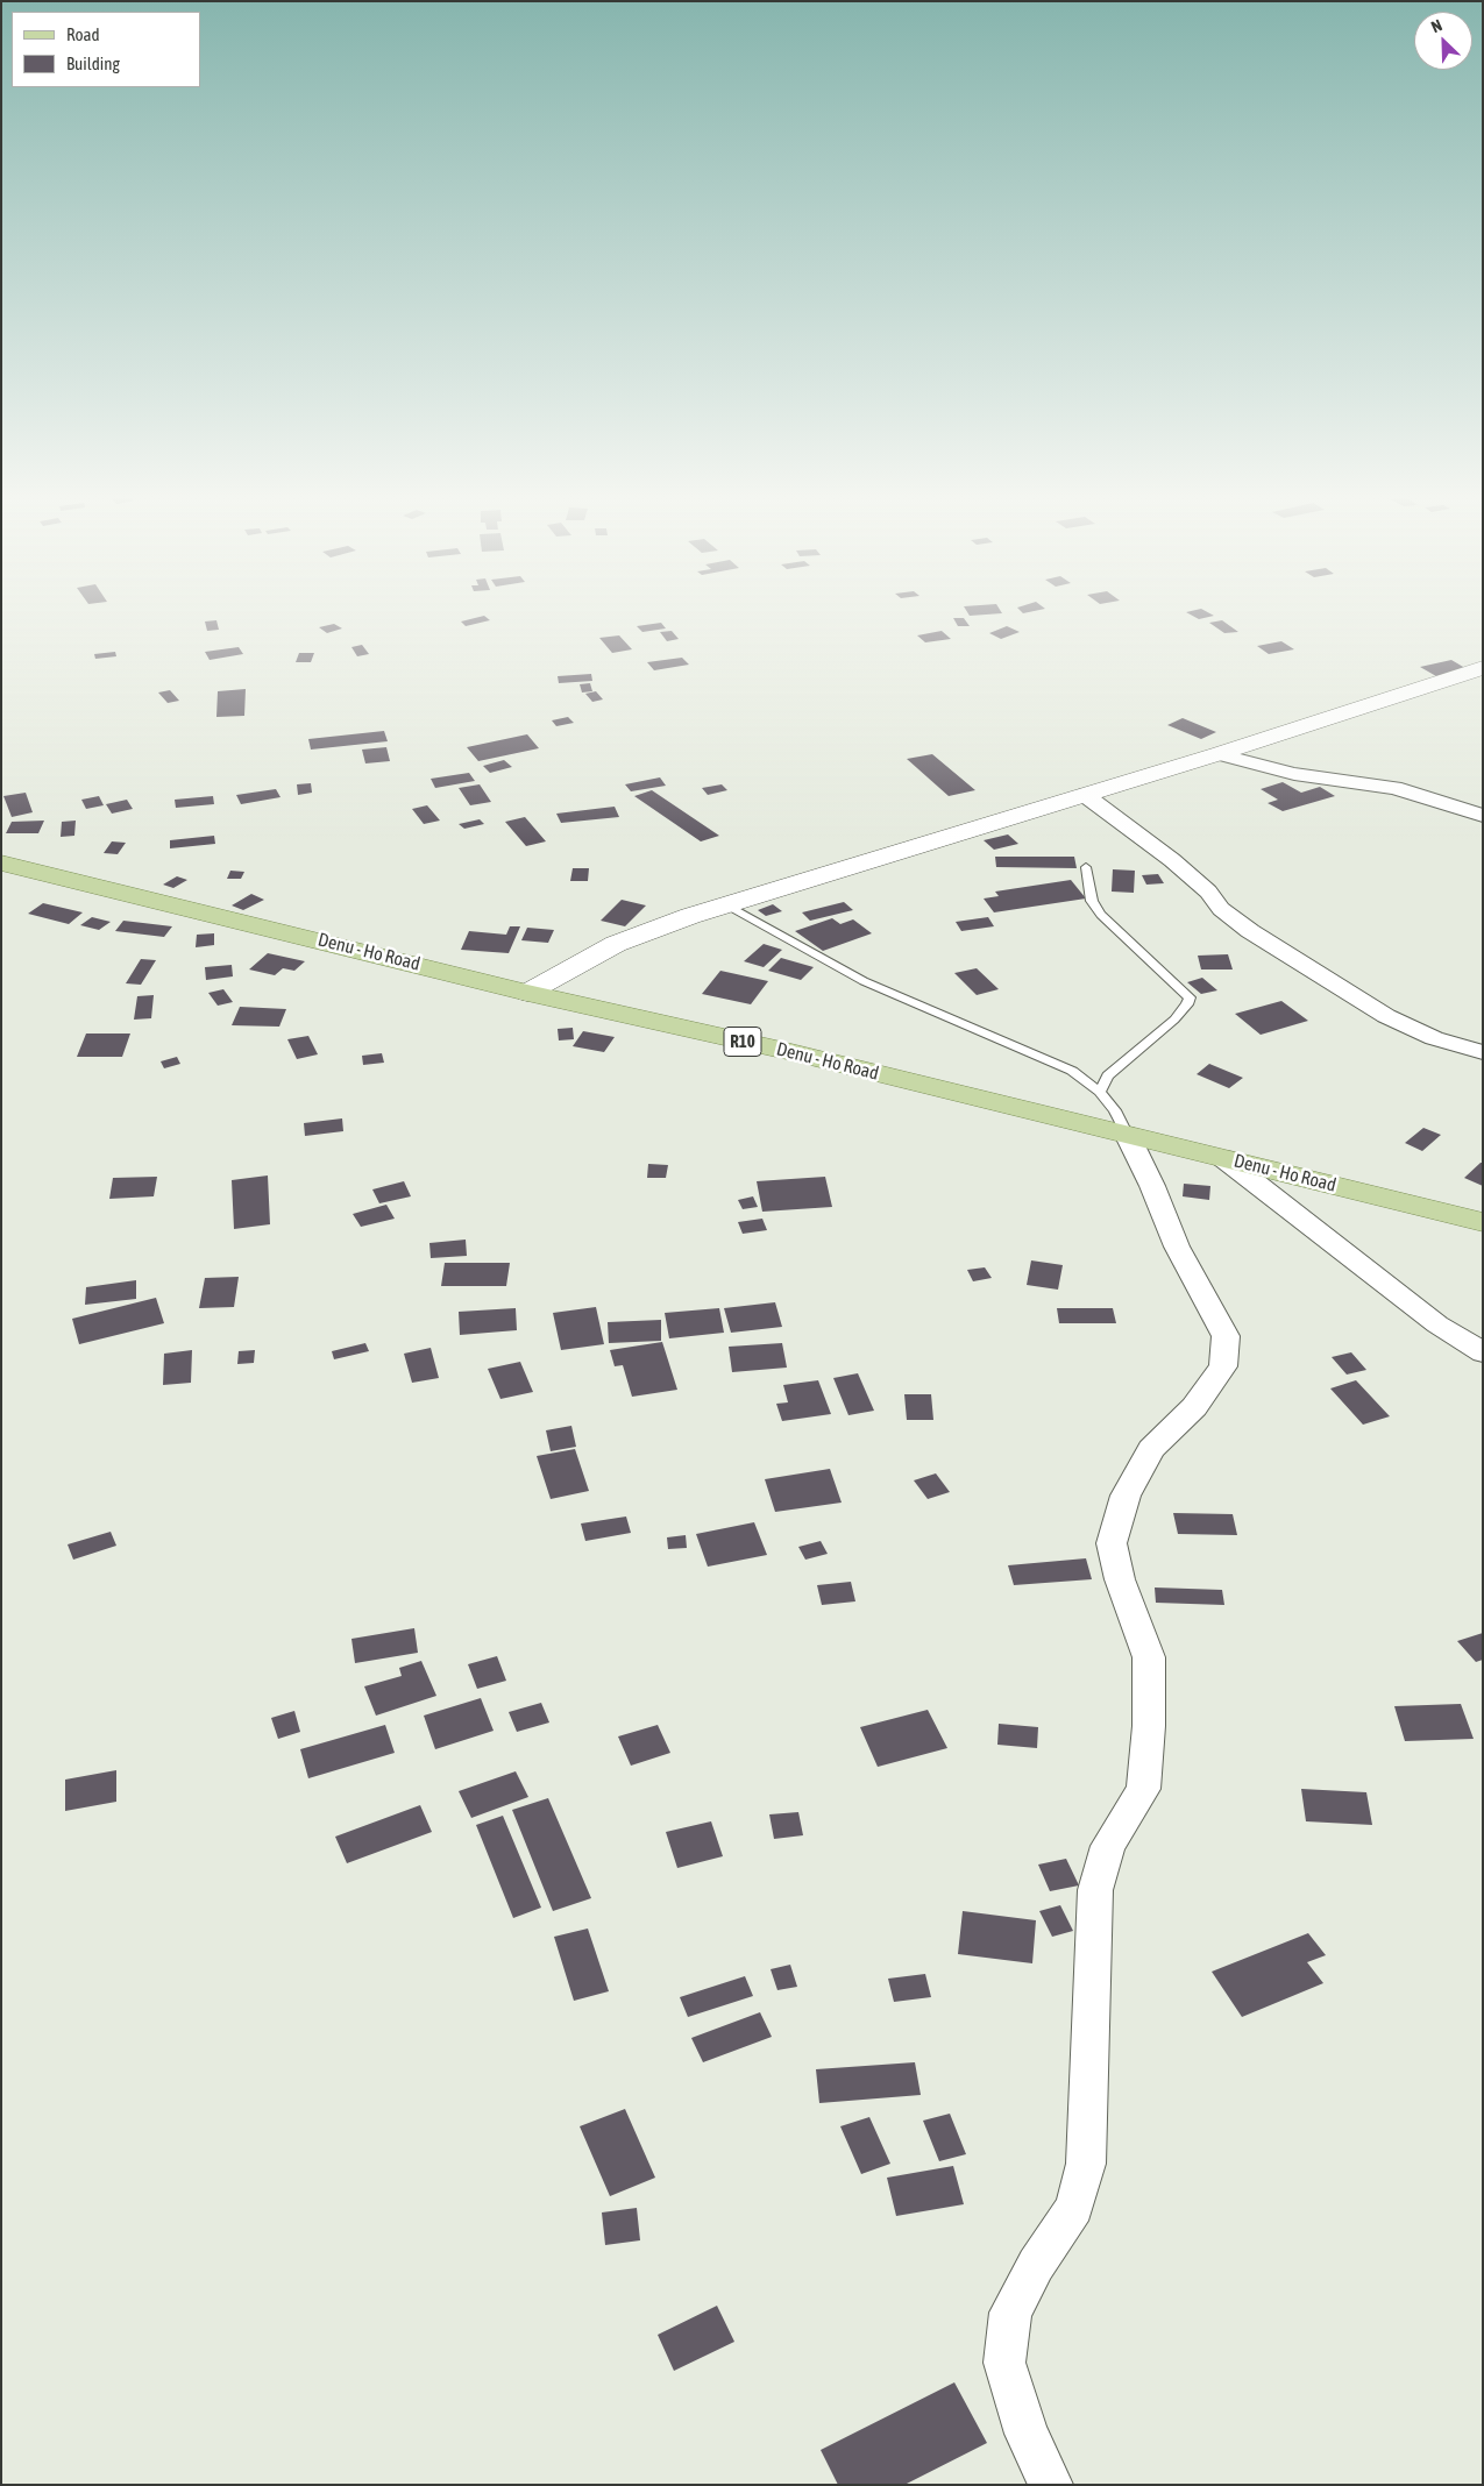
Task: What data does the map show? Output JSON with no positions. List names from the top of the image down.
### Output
{
  "streets": {
    "main road": ["Denu - Ho Road", "R10"]
  },
  "legend": ["Road", "Building"],
  "north": "top left"
}
